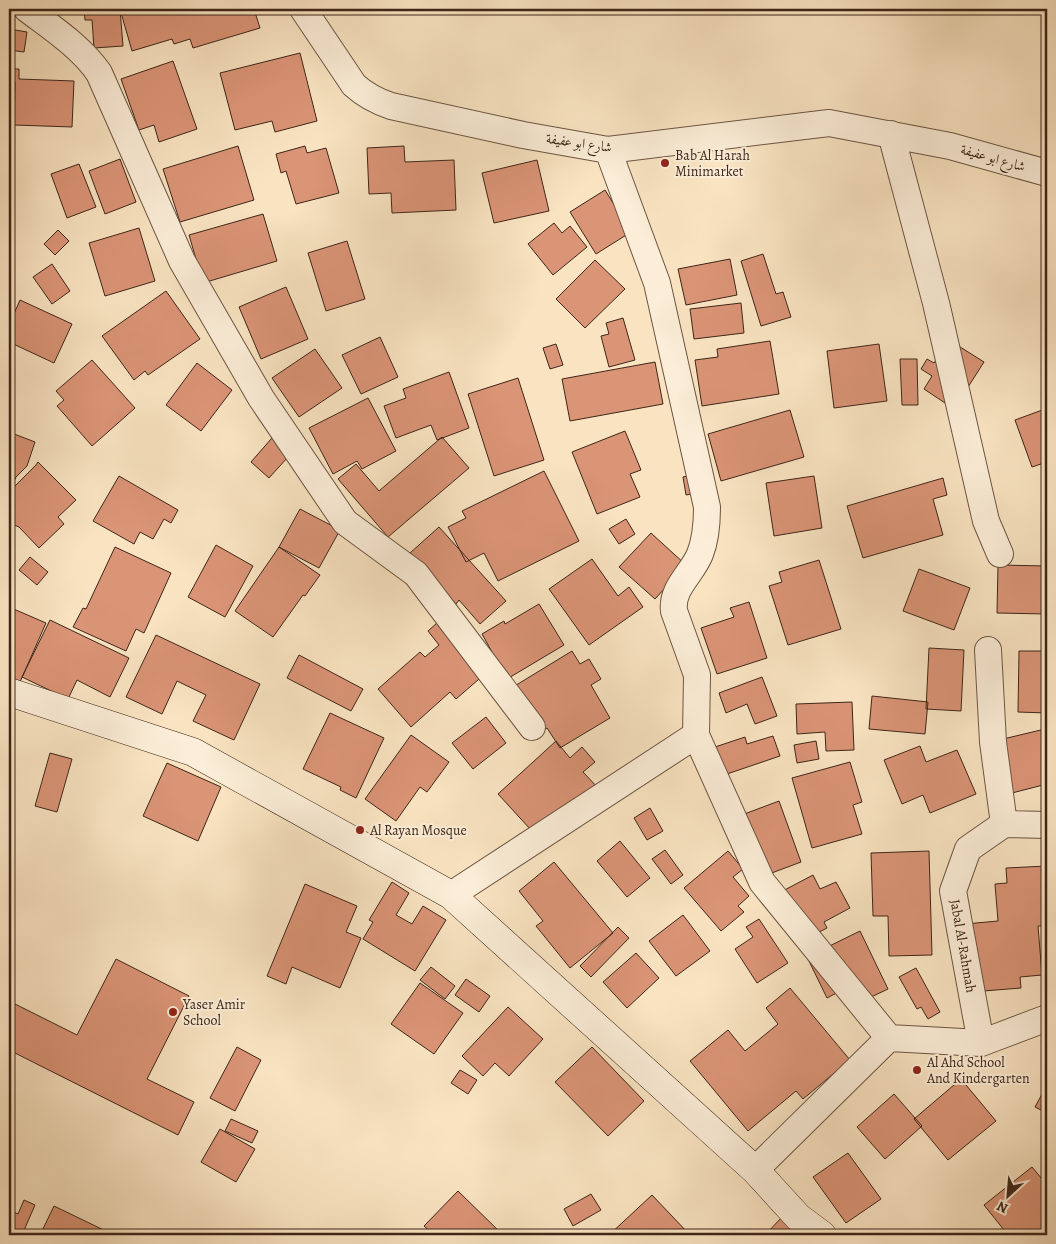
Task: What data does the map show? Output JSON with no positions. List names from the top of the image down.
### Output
{
  "streets": {
    "street": ["شارع ابو عفيفة", "Jabal Al-Rahmah"]
  },
  "places": [
    "Bab Al Harah Minimarket",
    "Al Rayan Mosque",
    "Yaser Amir School",
    "Al Ahd School And Kindergarten"
  ],
  "north": "bottom left"
}
